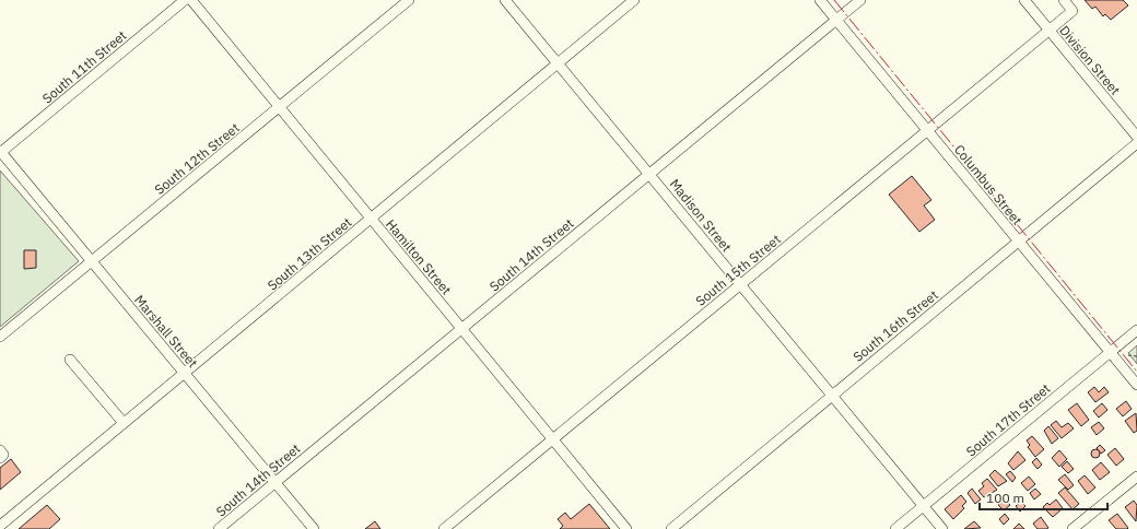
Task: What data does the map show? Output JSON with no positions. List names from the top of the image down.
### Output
{
  "streets": {
    "street": [
      "Division Street",
      "South 11th Street",
      "South 12th Street",
      "Columbus Street",
      "Madison Street",
      "South 13th Street",
      "South 14th Street",
      "Hamilton Street",
      "South 15th Street",
      "South 16th Street",
      "Marshall Street",
      "South 17th Street"
    ]
  },
  "crossings": [
    ["Division Street", "South 15th Street"],
    ["South 11th Street", "Marshall Street"],
    ["South 12th Street", "Hamilton Street"],
    ["South 12th Street", "Marshall Street"],
    ["Columbus Street", "South 14th Street"],
    ["Columbus Street", "South 15th Street"],
    ["Columbus Street", "South 16th Street"],
    ["Columbus Street", "South 17th Street"],
    ["Madison Street", "South 13th Street"],
    ["Madison Street", "South 14th Street"],
    ["Madison Street", "South 15th Street"],
    ["Madison Street", "South 16th Street"],
    ["Madison Street", "South 17th Street"],
    ["South 13th Street", "Hamilton Street"],
    ["South 13th Street", "Marshall Street"],
    ["South 14th Street", "Hamilton Street"],
    ["South 14th Street", "Marshall Street"],
    ["Hamilton Street", "South 15th Street"]
  ],
  "scale_bar": "100 m"
}
